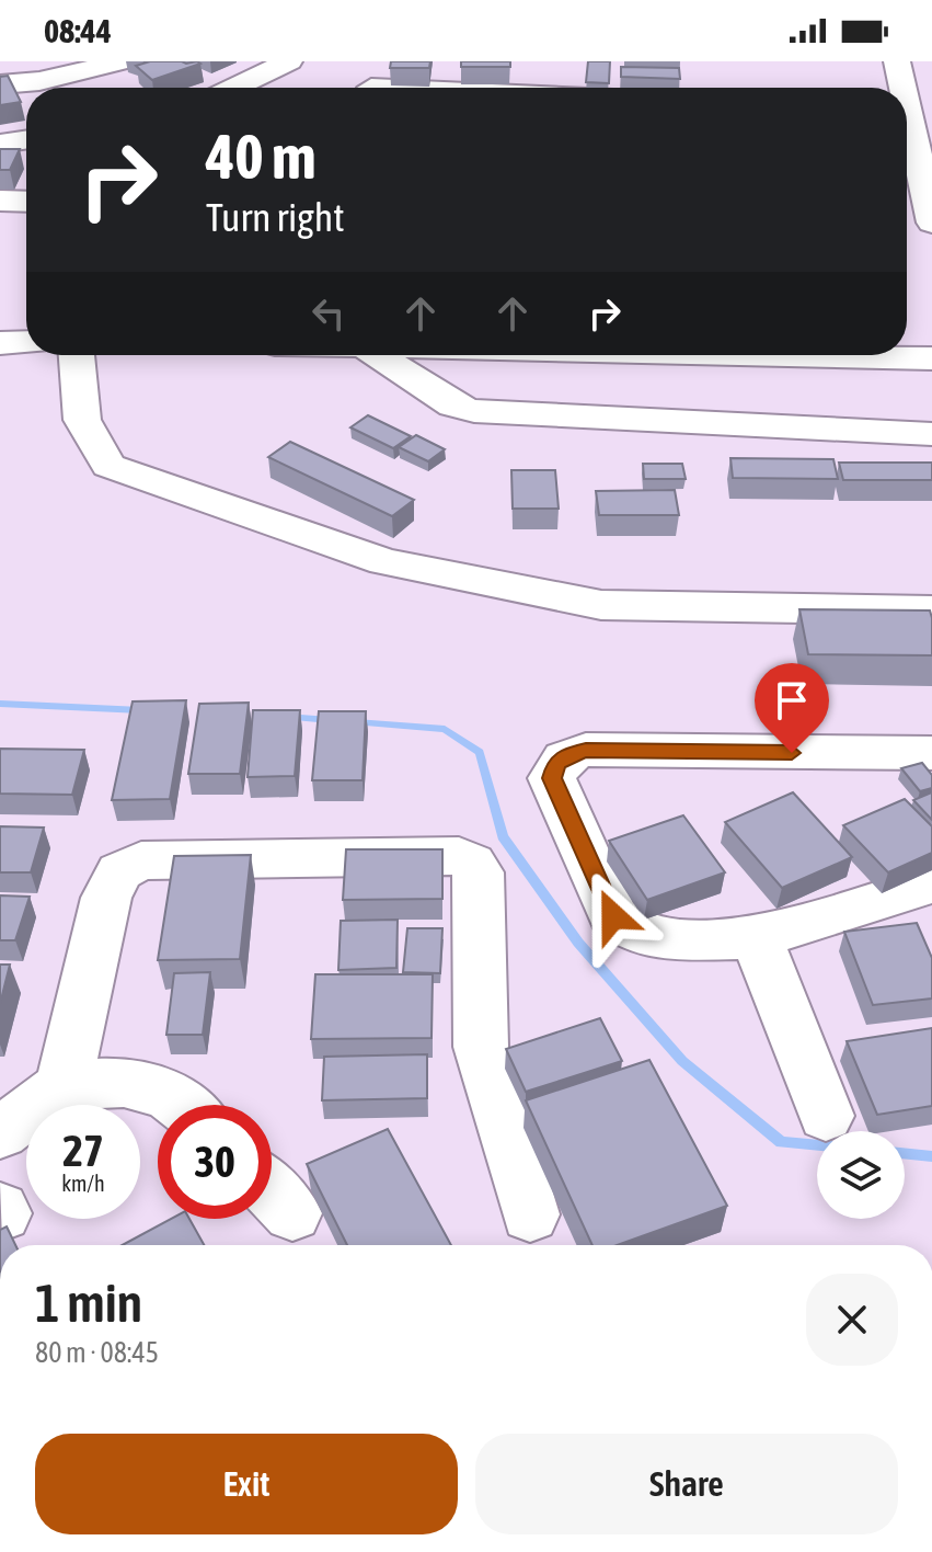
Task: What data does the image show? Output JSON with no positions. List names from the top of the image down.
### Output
{
  "page": {
    "status": "08:44",
    "turn": ["40 m", "Turn right"],
    "speed": "27 km/h",
    "limit": "30",
    "heading": ["1 min", "80 m · 08:45"],
    "buttons": ["Exit", "Share"]
  }
}
